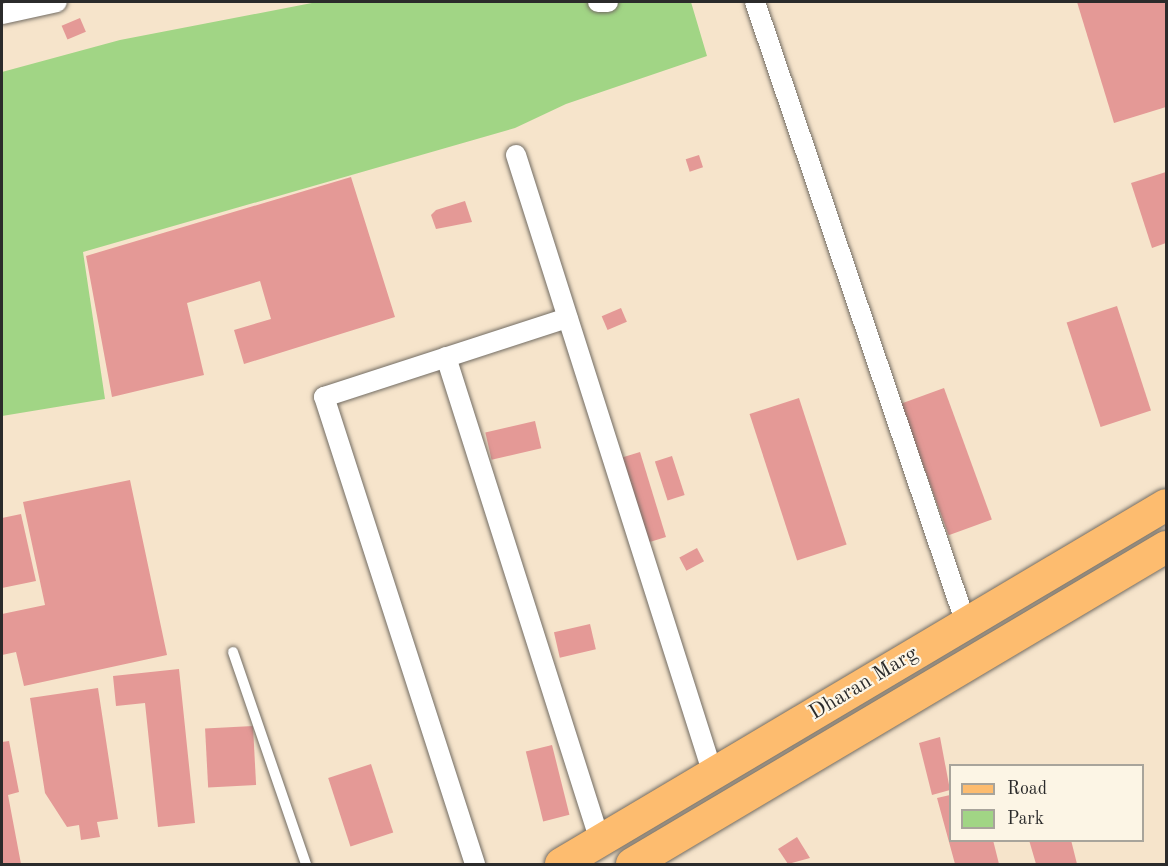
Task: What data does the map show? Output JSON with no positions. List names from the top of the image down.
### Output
{
  "streets": {
    "main road": ["Dharan Marg"]
  },
  "legend": ["Road", "Park"]
}
